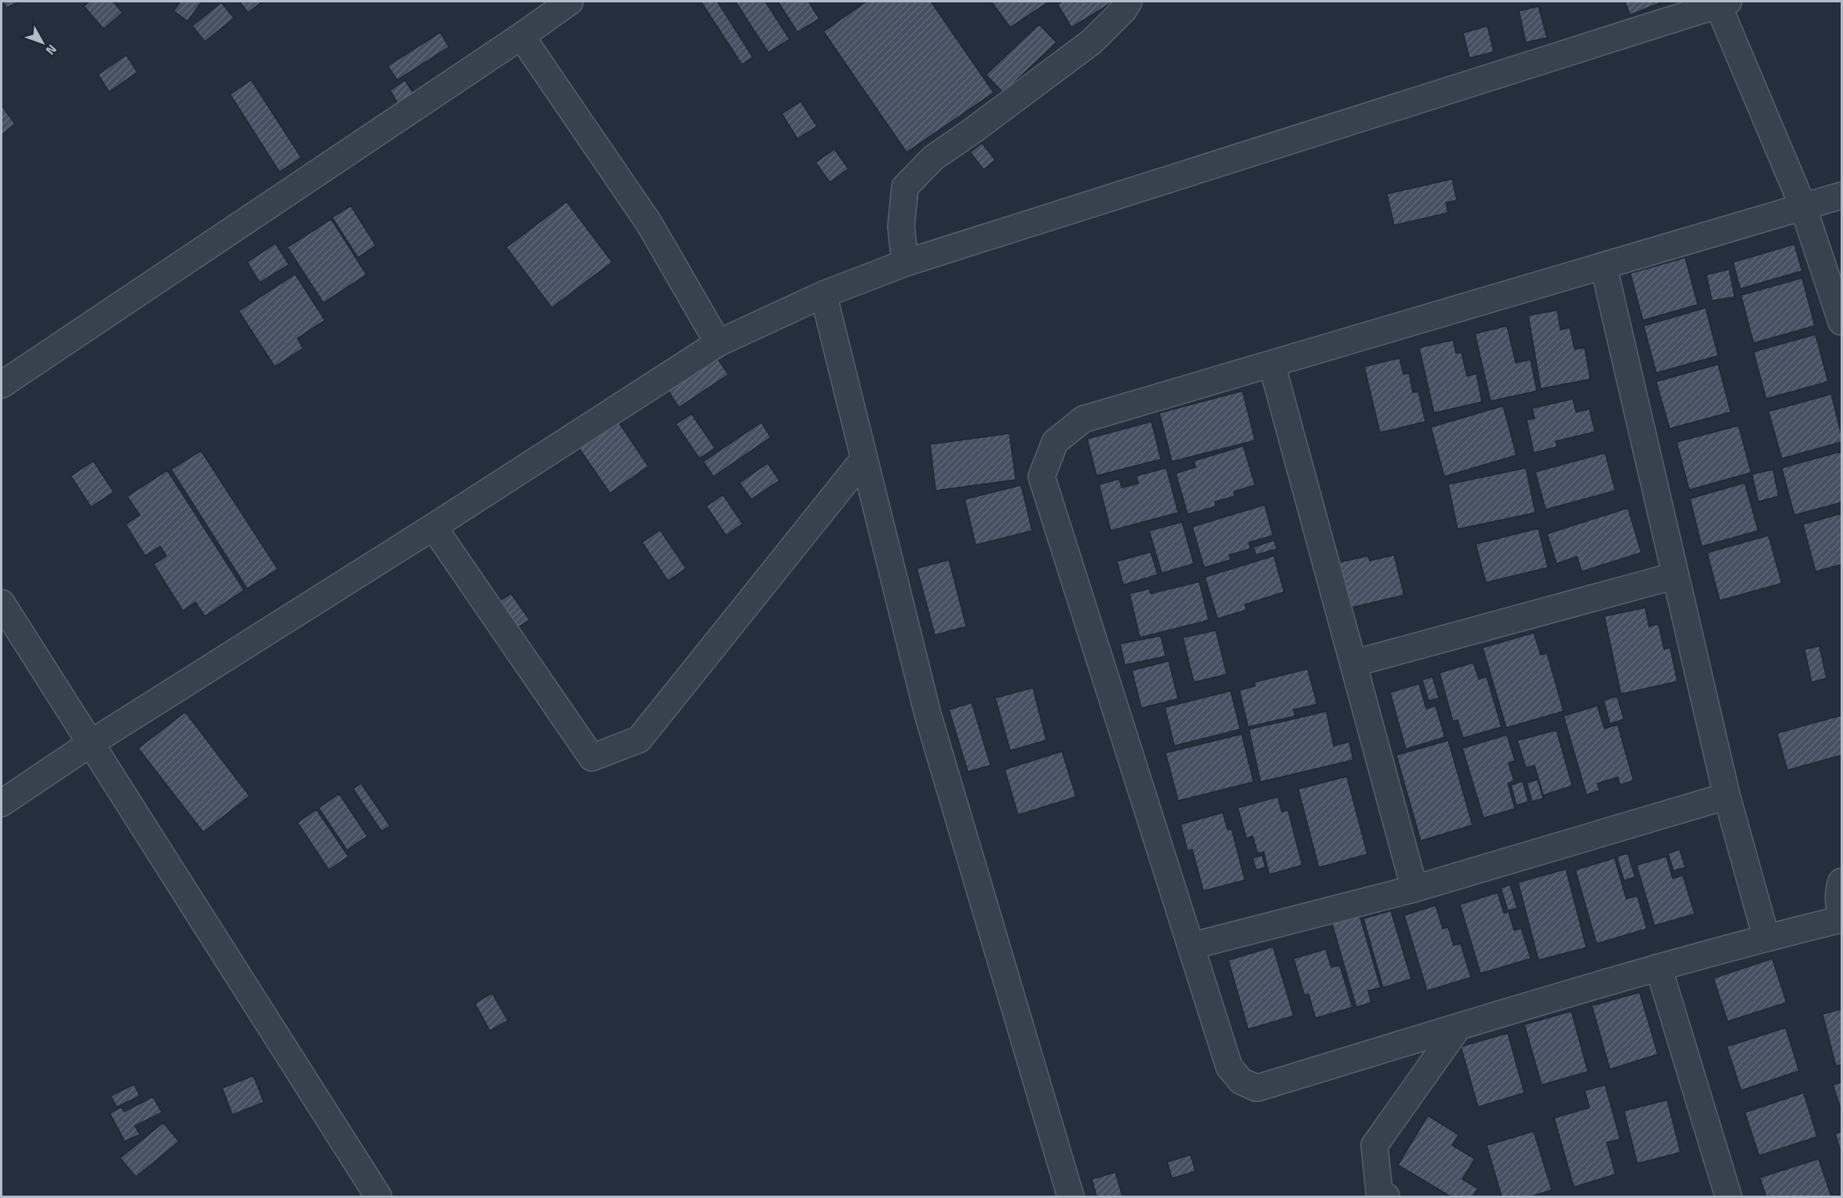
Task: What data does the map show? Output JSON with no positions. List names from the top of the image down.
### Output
{
  "north": "bottom right"
}
